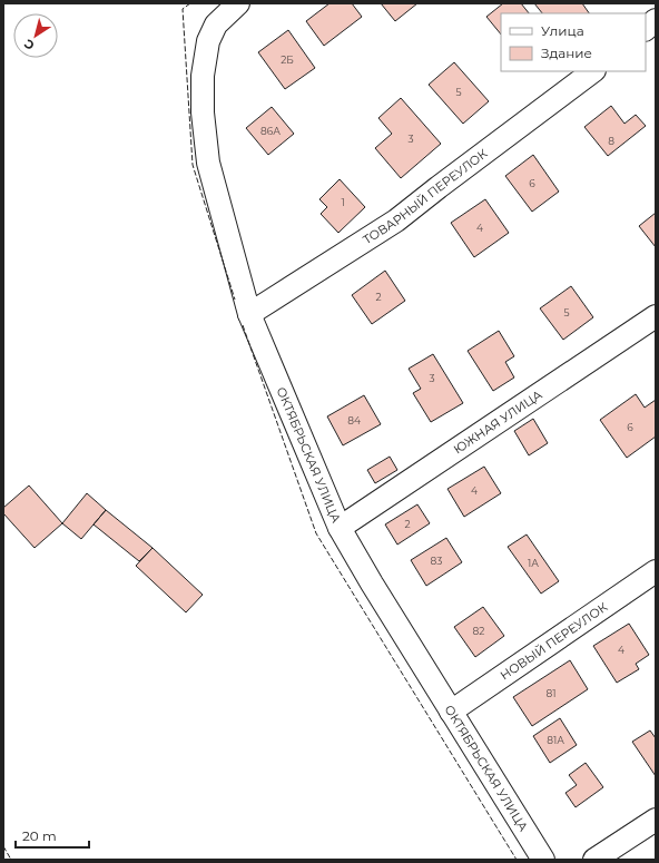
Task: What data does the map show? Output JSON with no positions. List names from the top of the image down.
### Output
{
  "streets": {
    "street": [
      "ТОВАРНЫЙ ПЕРЕУЛОК",
      "ЮЖНАЯ УЛИЦА",
      "ОКТЯБРЬСКАЯ УЛИЦА",
      "НОВЫЙ ПЕРЕУЛОК"
    ]
  },
  "crossings": [
    ["ТОВАРНЫЙ ПЕРЕУЛОК", "ОКТЯБРЬСКАЯ УЛИЦА"],
    ["ЮЖНАЯ УЛИЦА", "ОКТЯБРЬСКАЯ УЛИЦА"],
    ["ОКТЯБРЬСКАЯ УЛИЦА", "НОВЫЙ ПЕРЕУЛОК"]
  ],
  "house_numbers": [
    "2Б",
    "5",
    "86А",
    "3",
    "8",
    "6",
    "1",
    "4",
    "2",
    "5",
    "3",
    "84",
    "6",
    "4",
    "2",
    "83",
    "1А",
    "82",
    "4",
    "81",
    "81А"
  ],
  "legend": ["Улица", "Здание"],
  "scale_bar": "20 m",
  "north": "bottom left"
}
